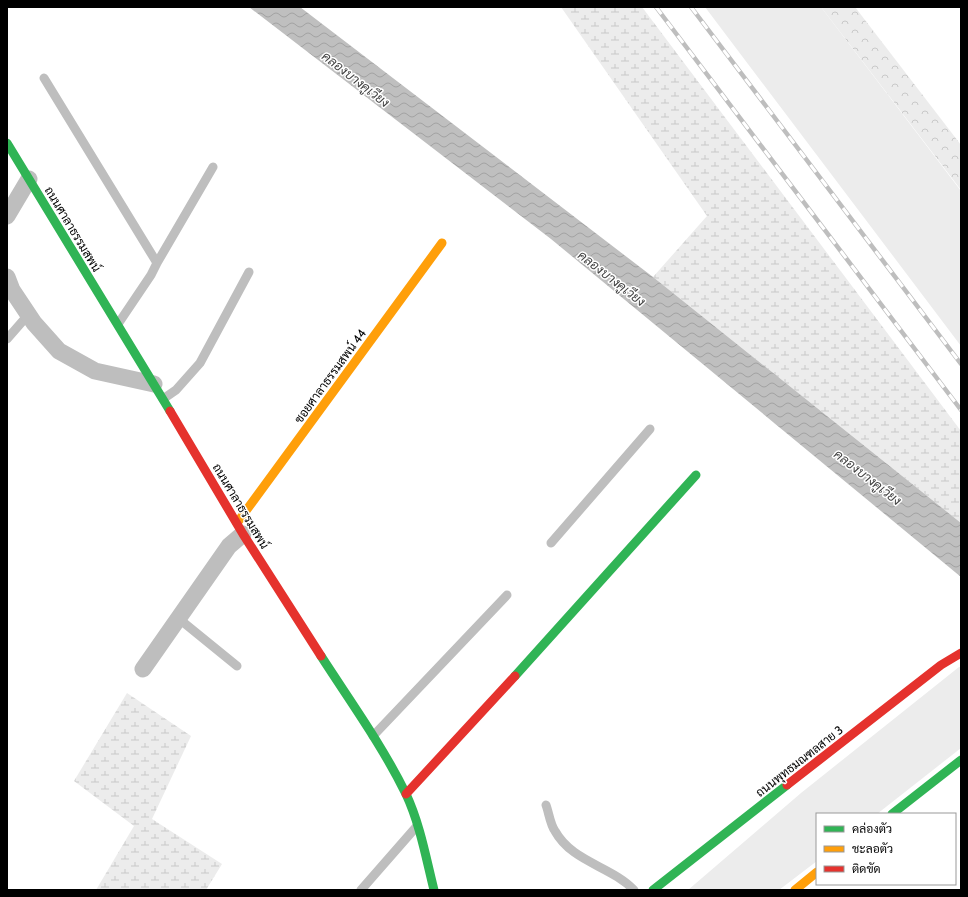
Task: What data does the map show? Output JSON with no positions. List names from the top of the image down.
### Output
{
  "streets": {
    "street": ["ถนนศาลาธรรมสพน์", "ซอยศาลาธรรมสพน์ 44", "ถนนพุทธมณฑลสาย 3"]
  },
  "crossings": [
    ["ถนนศาลาธรรมสพน์", "ซอยศาลาธรรมสพน์ 44"]
  ],
  "water": ["คลองบางคูเวียง"],
  "legend": ["คล่องตัว", "ชะลอตัว", "ติดขัด"]
}
